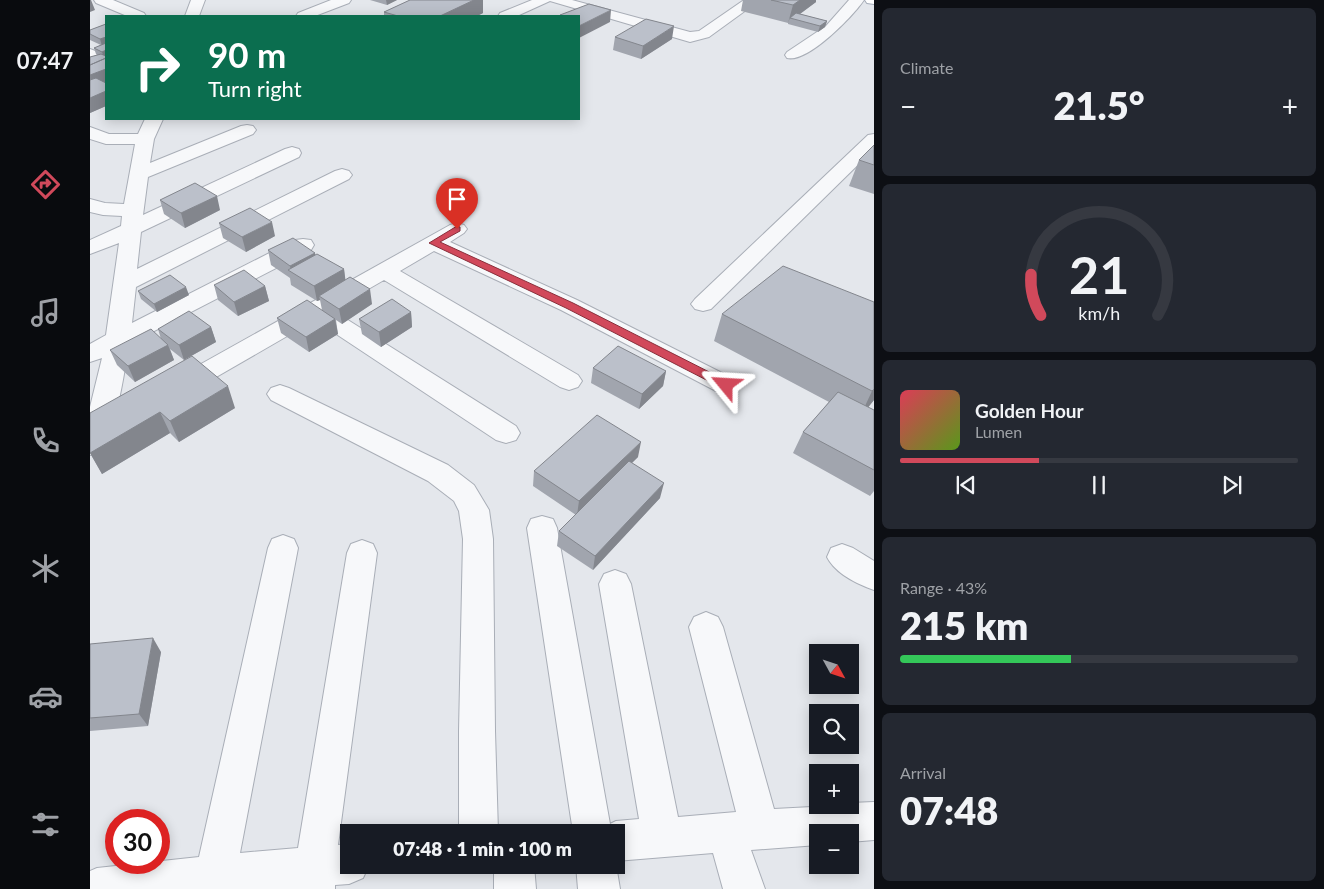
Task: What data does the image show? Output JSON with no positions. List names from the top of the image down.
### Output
{
  "north": "bottom right",
  "page": {
    "tabs": "07:47",
    "tile": [
      "Climate",
      ["Range · 43%", "215 km"],
      ["Arrival", "07:48"]
    ],
    "turn": ["90 m", "Turn right"],
    "heat": ["−", "21.5°", "+"],
    "song": ["Golden Hour", "Lumen"],
    "map_buttons": ["+", "−"],
    "limit": "30",
    "trip": "07:48 · 1 min · 100 m",
    "gauge": ["21", "km/h"]
  }
}
